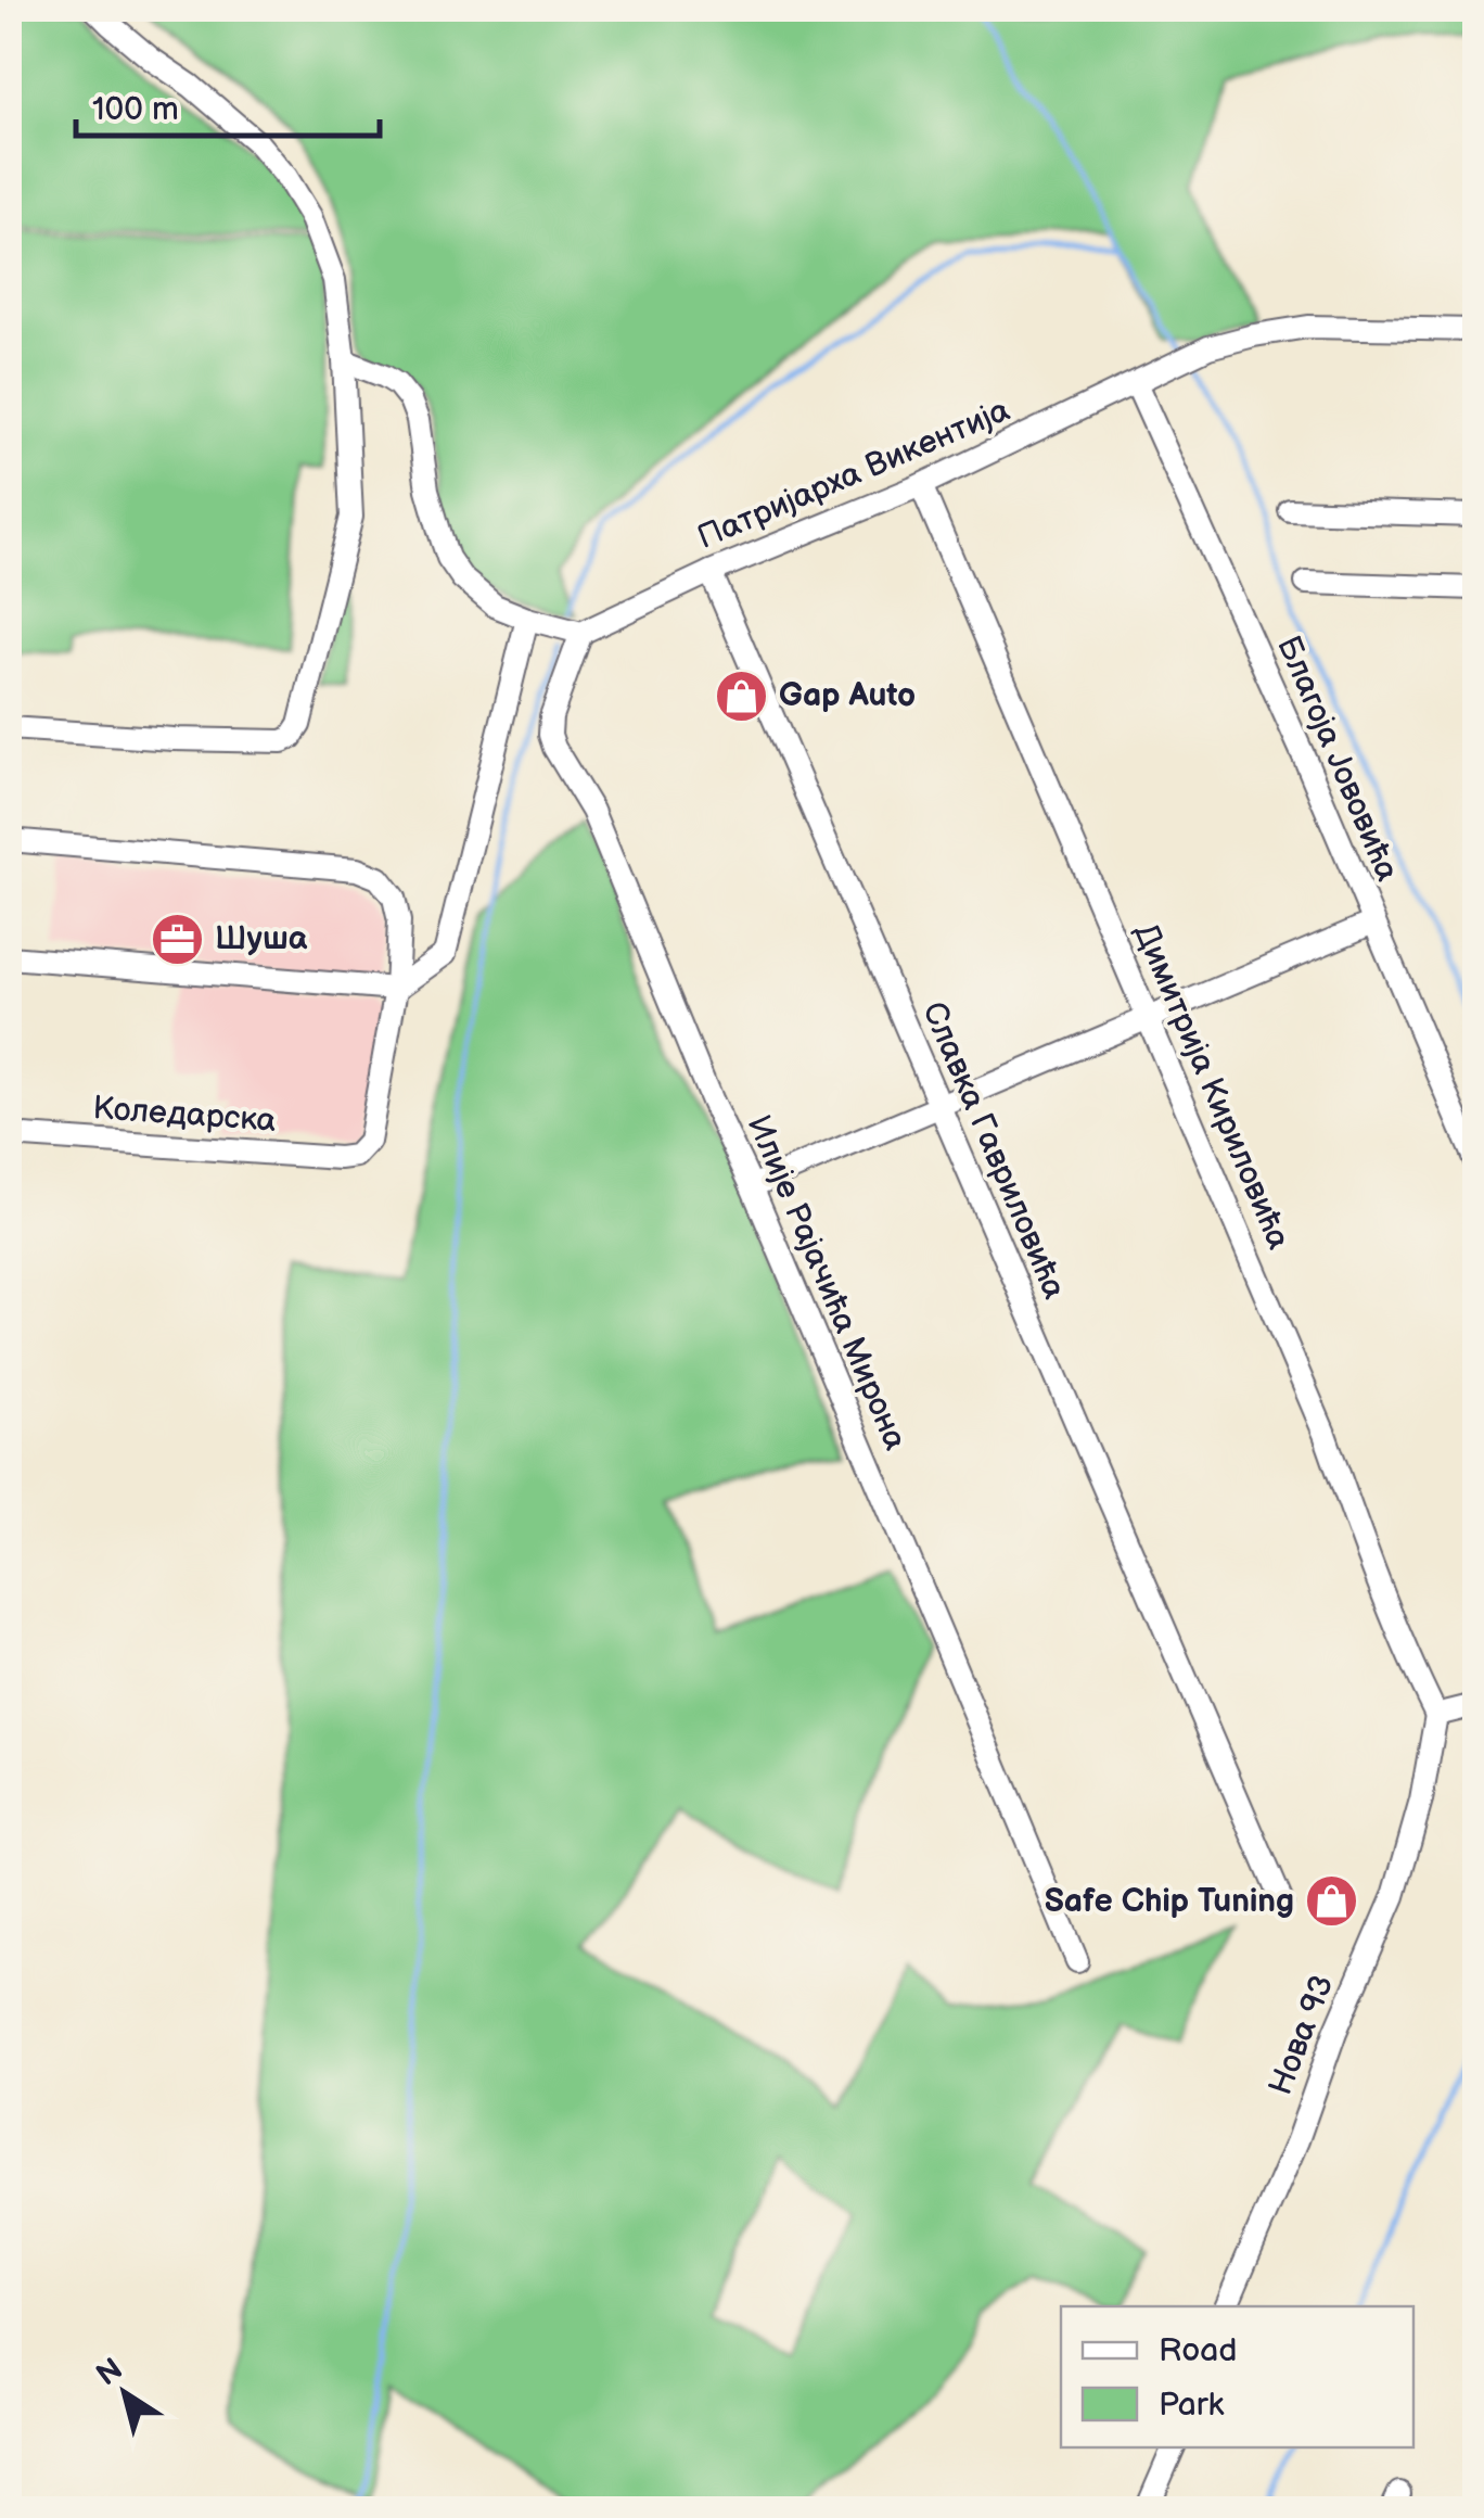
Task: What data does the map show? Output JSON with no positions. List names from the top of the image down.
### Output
{
  "streets": {
    "street": [
      "Патријарха Викентија",
      "Благоја Јововића",
      "Димитрија Кириловића",
      "Коледарска",
      "Славка Гавриловића",
      "Илије Рајачића Мирона",
      "Нова 93"
    ]
  },
  "crossings": [
    ["Патријарха Викентија", "Благоја Јововића"],
    ["Патријарха Викентија", "Димитрија Кириловића"],
    ["Патријарха Викентија", "Славка Гавриловића"],
    ["Патријарха Викентија", "Илије Рајачића Мирона"],
    ["Димитрија Кириловића", "Нова 93"]
  ],
  "places": {
    "shop": ["Gap Auto", "Safe Chip Tuning"],
    "office": ["Шуша"]
  },
  "legend": ["Road", "Park"],
  "scale_bar": "100 m",
  "north": "top left"
}
